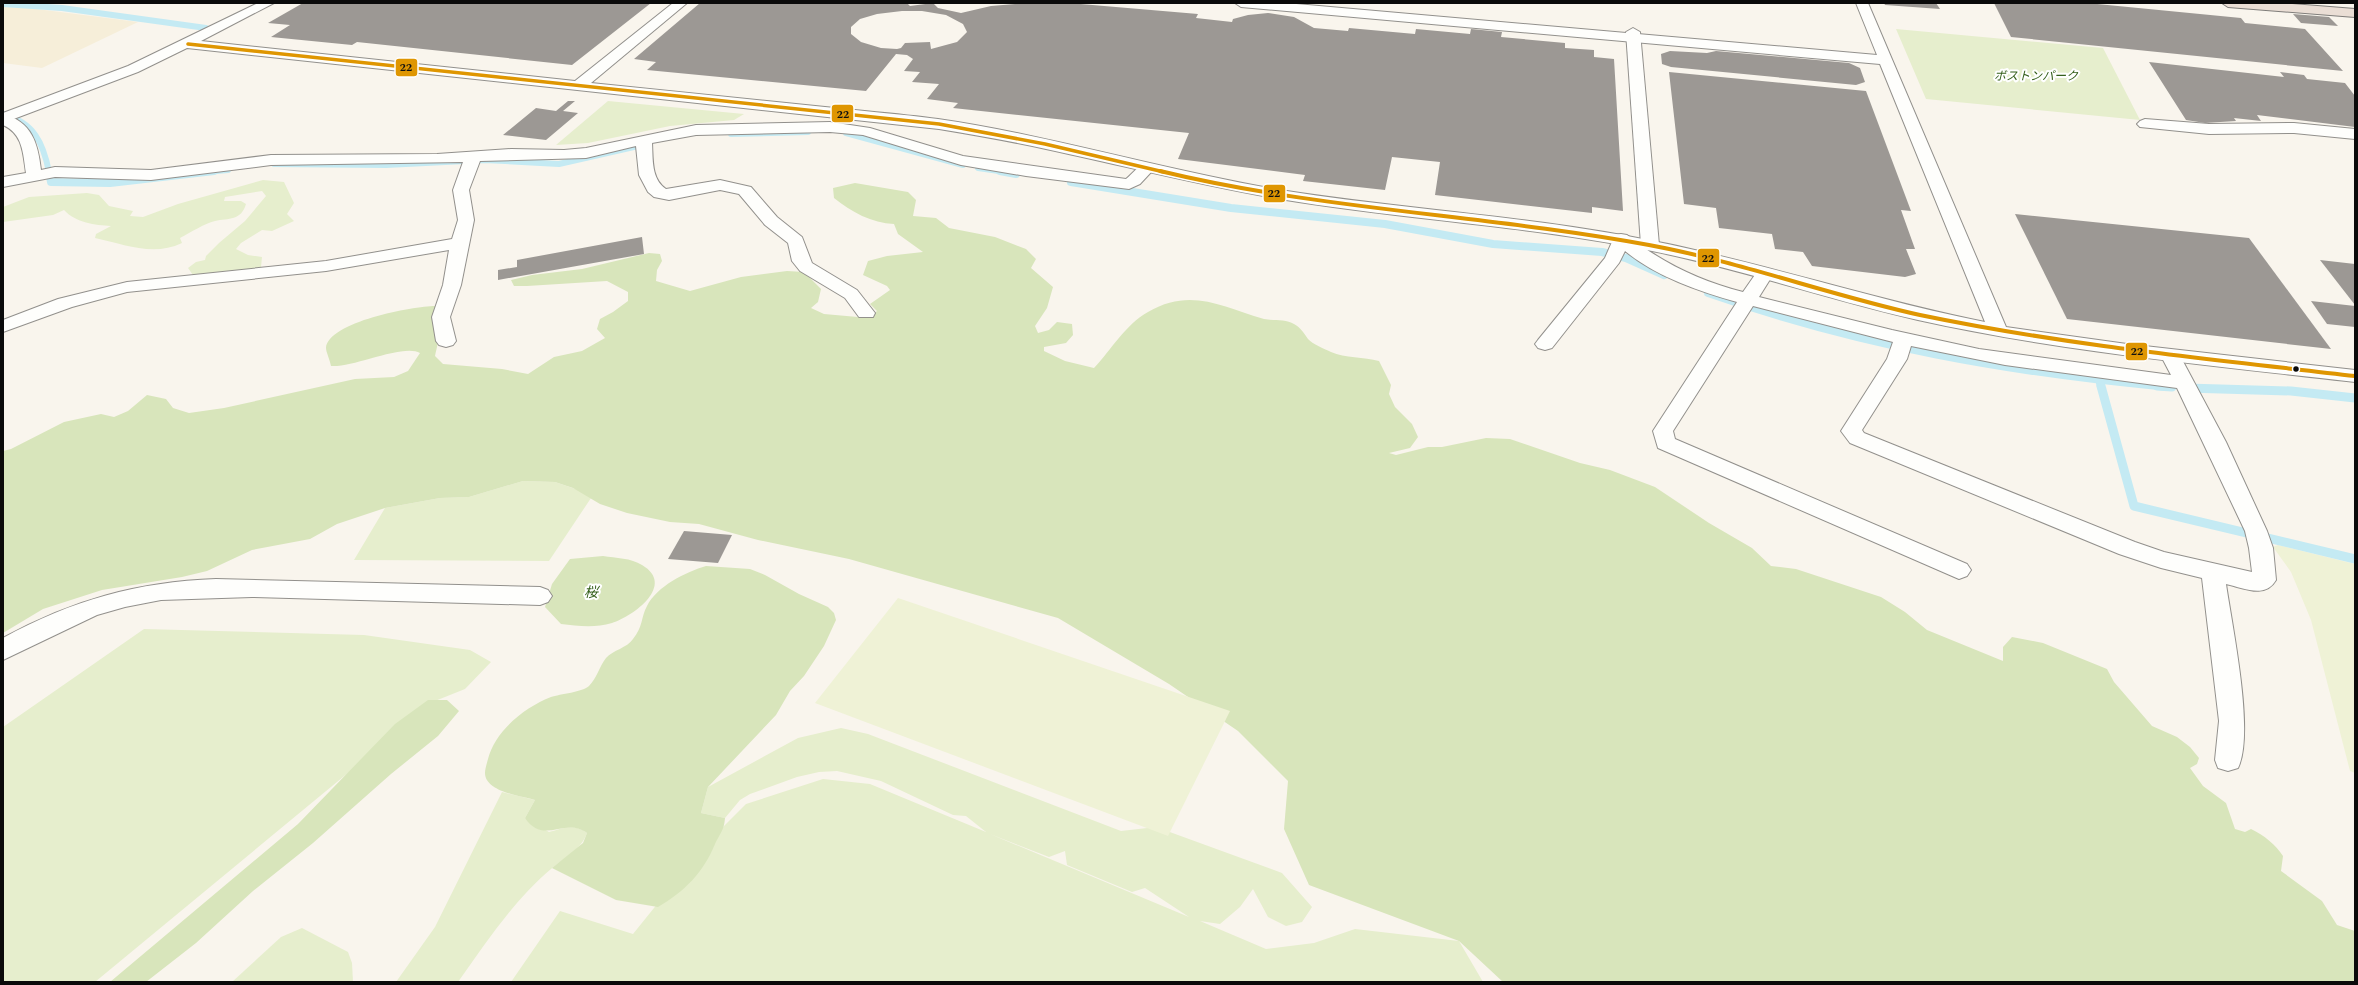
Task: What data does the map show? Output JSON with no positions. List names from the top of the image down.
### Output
{
  "parks": ["ボストンパーク", "桜"],
  "lines": ["transit line 22"]
}
